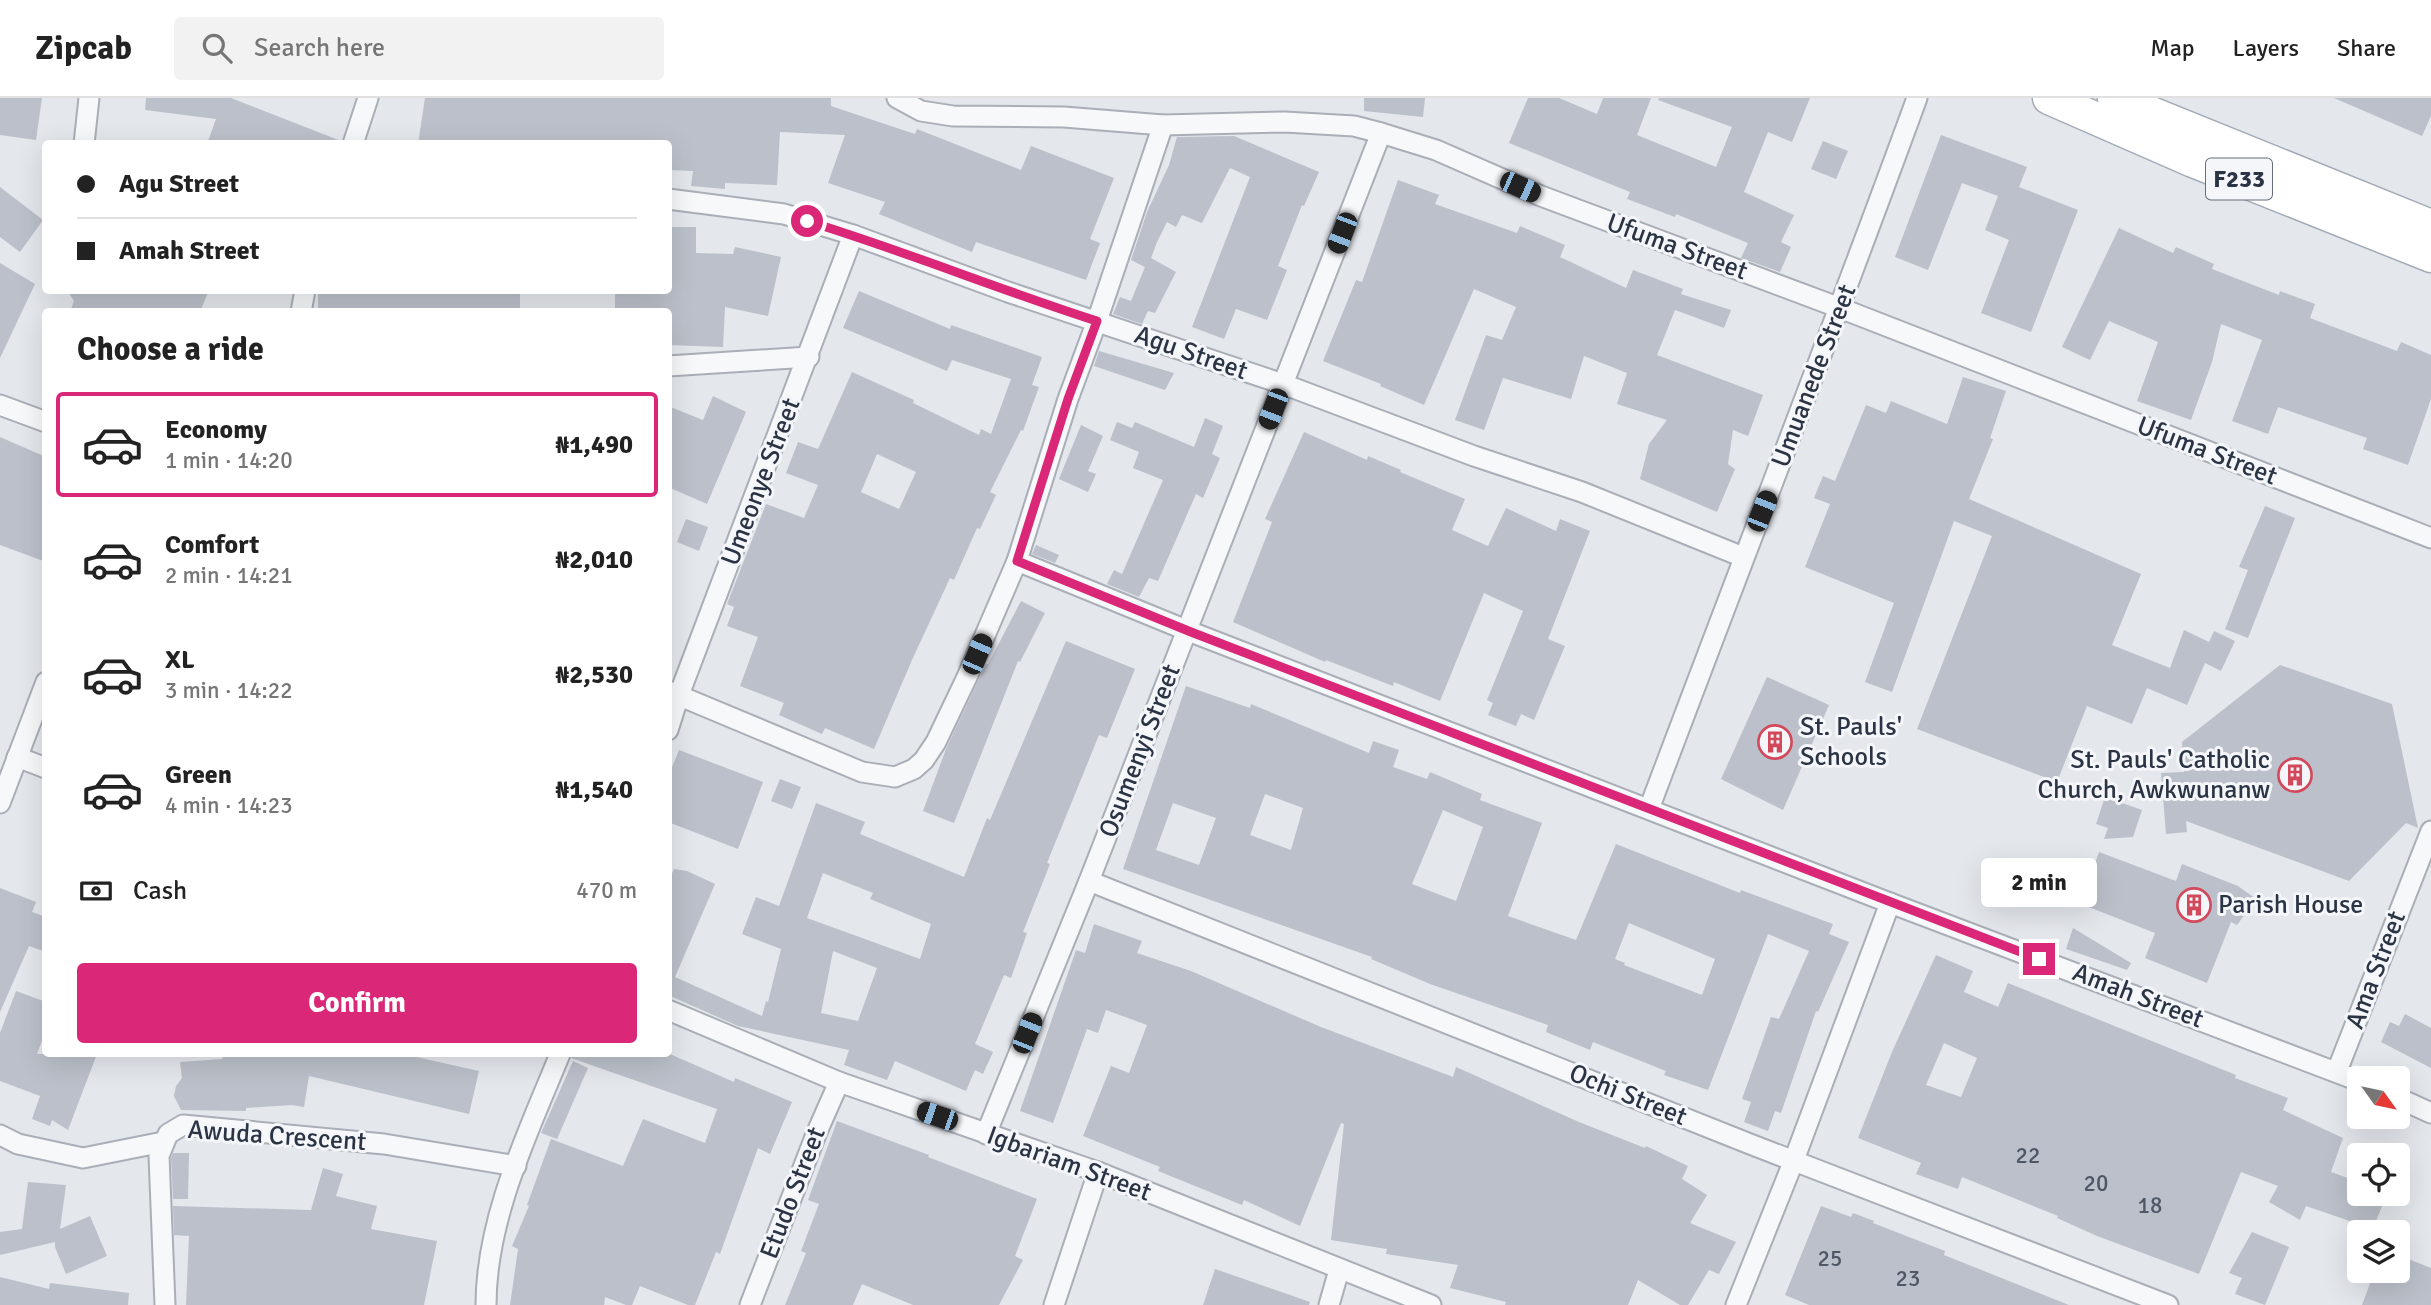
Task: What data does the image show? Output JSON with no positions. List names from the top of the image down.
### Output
{
  "streets": {
    "main road": ["F233"],
    "street": [
      "Ufuma Street",
      "Agu Street",
      "Umuanede Street",
      "Umeonye Street",
      "Osumenyi Street",
      "Ama Street",
      "Amah Street",
      "Ochi Street",
      "Awuda Crescent",
      "Igbariam Street",
      "Etudo Street"
    ]
  },
  "crossings": [
    ["Ufuma Street", "Umuanede Street"],
    ["Ufuma Street", "Osumenyi Street"],
    ["Agu Street", "Umuanede Street"],
    ["Agu Street", "Umeonye Street"],
    ["Agu Street", "Osumenyi Street"],
    ["Umuanede Street", "Amah Street"],
    ["Osumenyi Street", "Amah Street"],
    ["Osumenyi Street", "Ochi Street"],
    ["Osumenyi Street", "Igbariam Street"],
    ["Ama Street", "Amah Street"],
    ["Igbariam Street", "Etudo Street"]
  ],
  "places": {
    "building": ["St. Pauls' Schools", "St. Pauls' Catholic Church, Awkwunanw", "Parish House"]
  },
  "house_numbers": [
    "22",
    "20",
    "18",
    "25",
    "23"
  ],
  "north": "bottom right",
  "page": {
    "header": "Zipcab",
    "search": "Search here",
    "nav": ["Map", "Layers", "Share"],
    "banner": ["Agu Street", "Amah Street"],
    "heading": "Choose a ride",
    "list": [
      {
        "name": "Economy",
        "note": "1 min · 14:20",
        "value": "₦1,490"
      },
      {
        "name": "Comfort",
        "note": "2 min · 14:21",
        "value": "₦2,010"
      },
      {
        "name": "XL",
        "note": "3 min · 14:22",
        "value": "₦2,530"
      },
      {
        "name": "Green",
        "note": "4 min · 14:23",
        "value": "₦1,540"
      }
    ],
    "pay": ["Cash", "470 m"],
    "bubble": "2 min",
    "buttons": "Confirm"
  }
}
